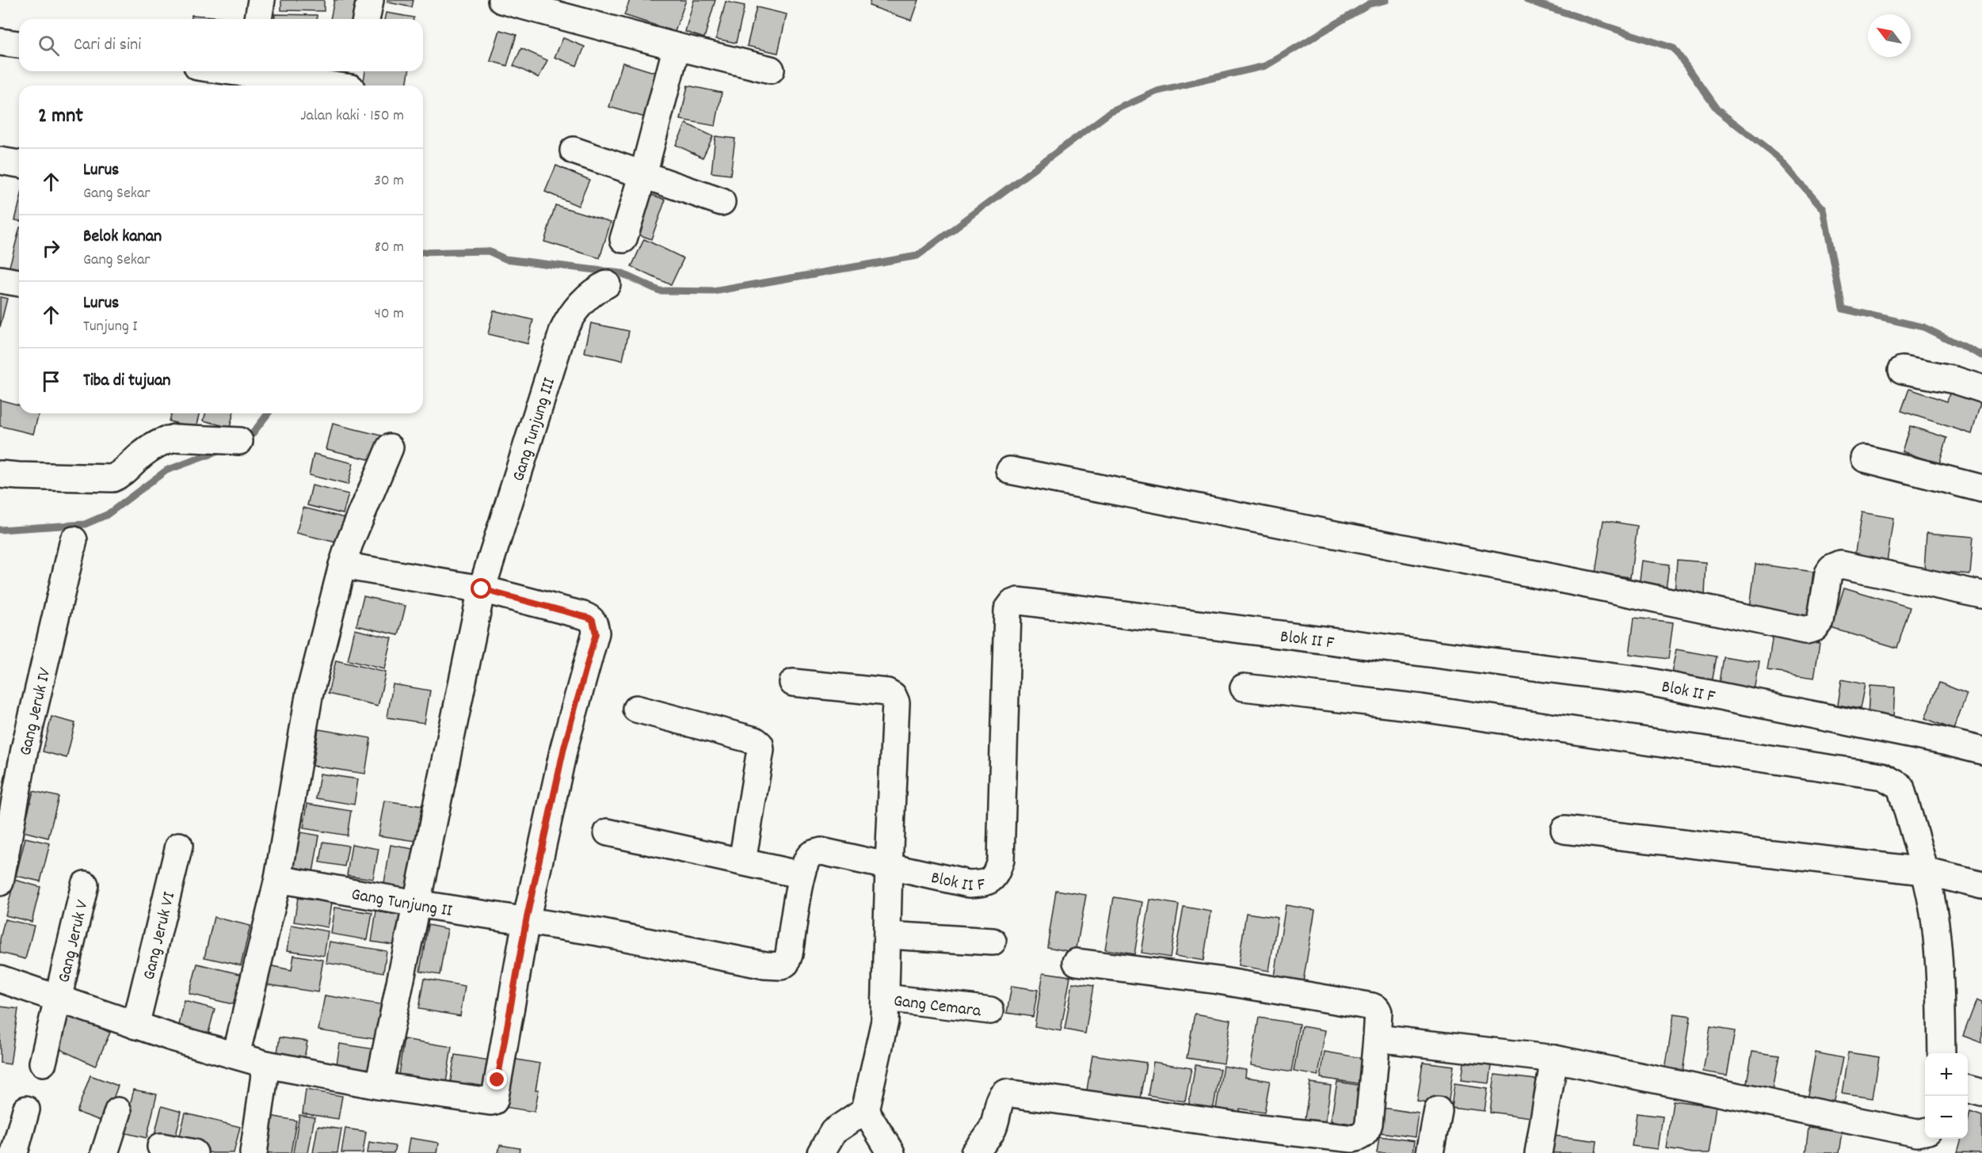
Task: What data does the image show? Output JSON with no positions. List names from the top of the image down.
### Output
{
  "streets": {
    "street": [
      "Gang Tunjung III",
      "Blok II F",
      "Gang Jeruk IV",
      "Gang Tunjung II",
      "Gang Jeruk VI",
      "Gang Jeruk V",
      "Gang Cemara"
    ]
  },
  "crossings": [
    ["Gang Tunjung III", "Gang Tunjung II"]
  ],
  "north": "top left",
  "page": {
    "search": "Cari di sini",
    "heading": ["2 mnt", "Jalan kaki · 150 m"],
    "list": [
      ["Lurus", "Gang Sekar", "30 m"],
      ["Belok kanan", "Gang Sekar", "80 m"],
      ["Lurus", "Tunjung I", "40 m"],
      "Tiba di tujuan"
    ],
    "map_buttons": ["+", "−"]
  }
}
